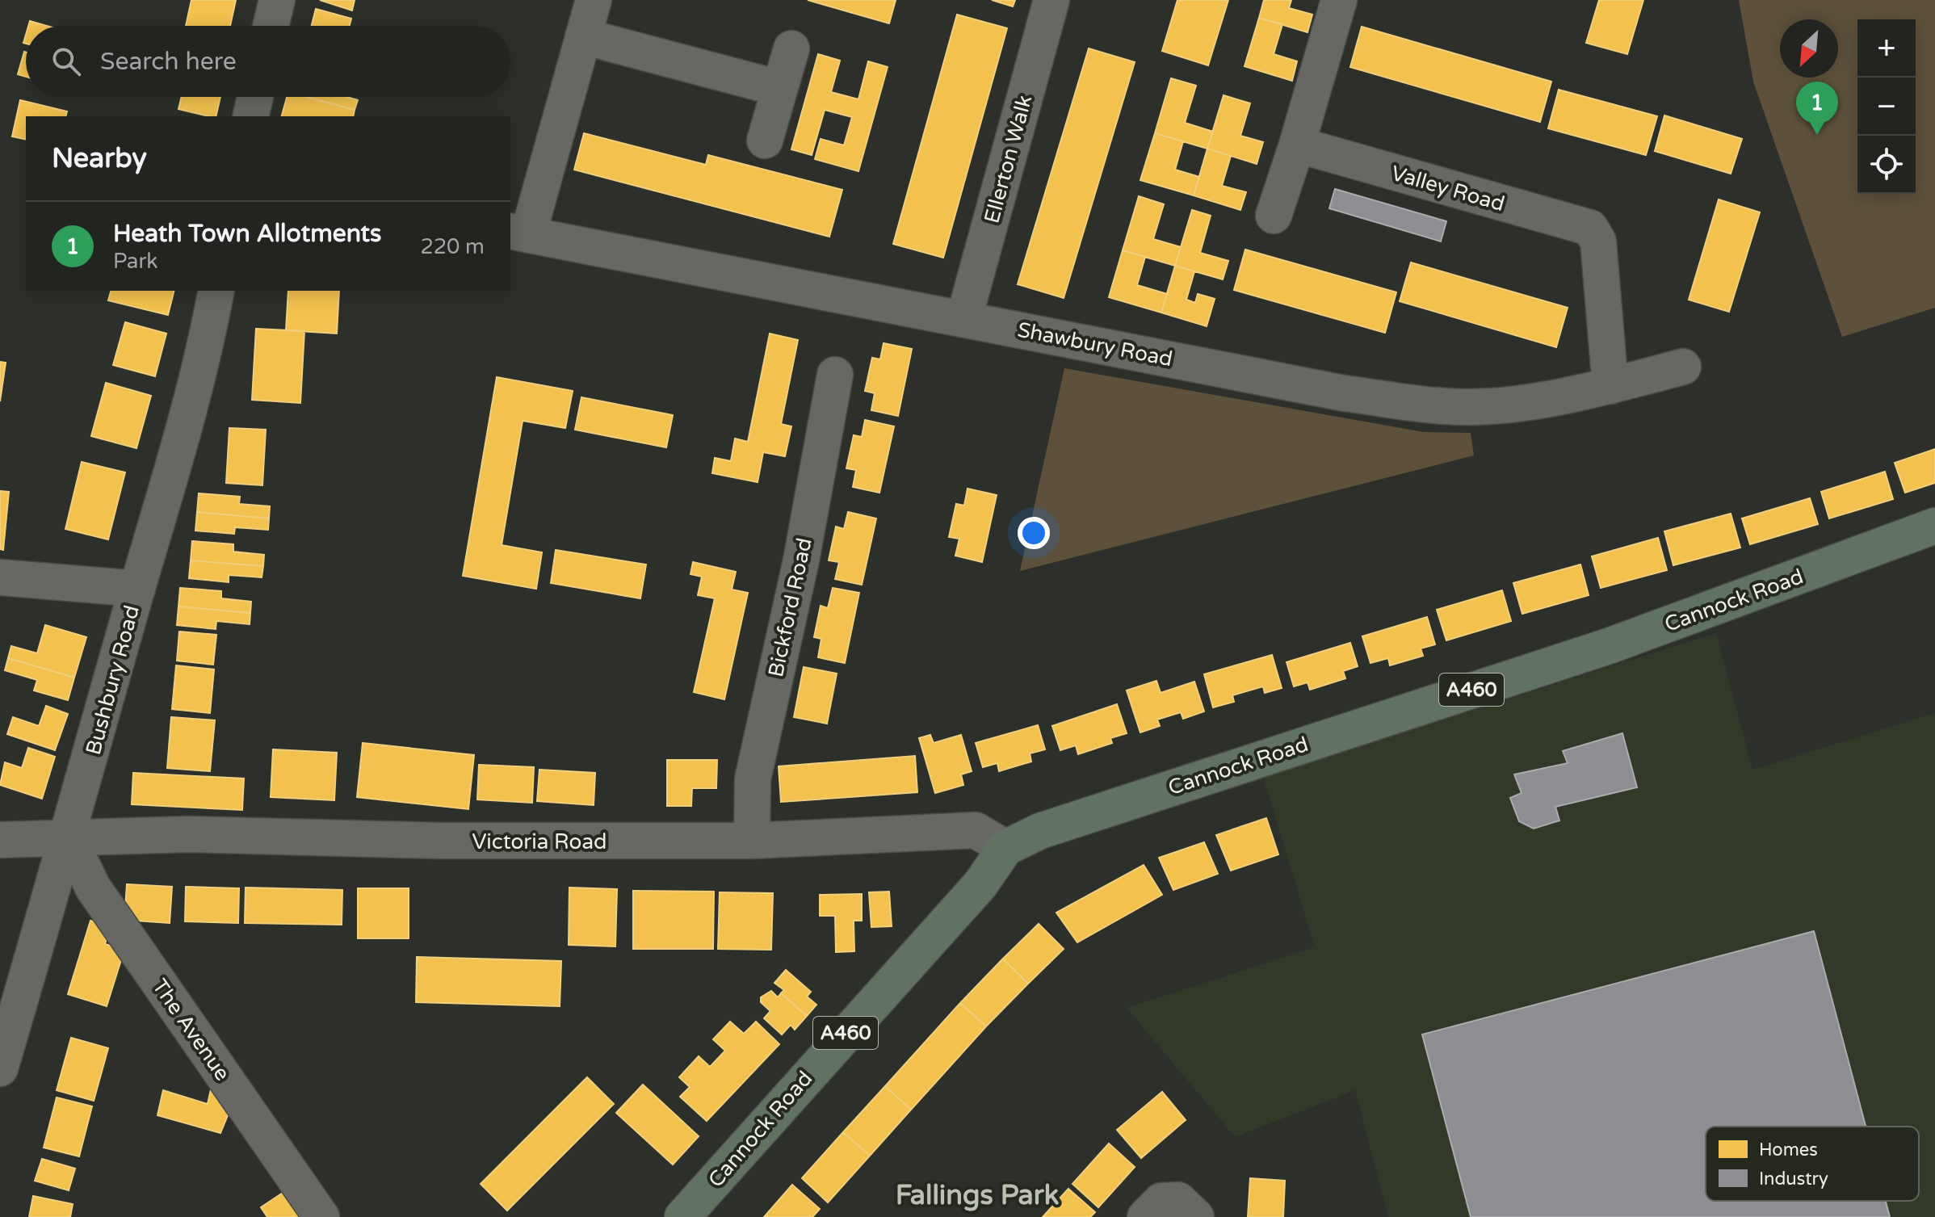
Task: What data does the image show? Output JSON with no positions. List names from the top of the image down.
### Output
{
  "streets": {
    "highway": ["Cannock Road", "A460"],
    "street": [
      "Ellerton Walk",
      "Valley Road",
      "Shawbury Road",
      "Bickford Road",
      "Bushbury Road",
      "Victoria Road",
      "The Avenue"
    ]
  },
  "crossings": [
    ["Ellerton Walk", "Shawbury Road"],
    ["Valley Road", "Shawbury Road"],
    ["Cannock Road", "Victoria Road"],
    ["Bickford Road", "Victoria Road"],
    ["Bushbury Road", "Victoria Road"],
    ["Bushbury Road", "The Avenue"],
    ["Victoria Road", "The Avenue"]
  ],
  "districts": ["Fallings Park"],
  "legend": ["Homes", "Industry"],
  "north": "bottom left",
  "page": {
    "map_buttons": ["+", "−"],
    "search": "Search here",
    "pins": "1",
    "heading": "Nearby",
    "list": [
      {
        "mark": "1",
        "name": "Heath Town Allotments",
        "note": "Park",
        "value": "220 m"
      }
    ]
  }
}
